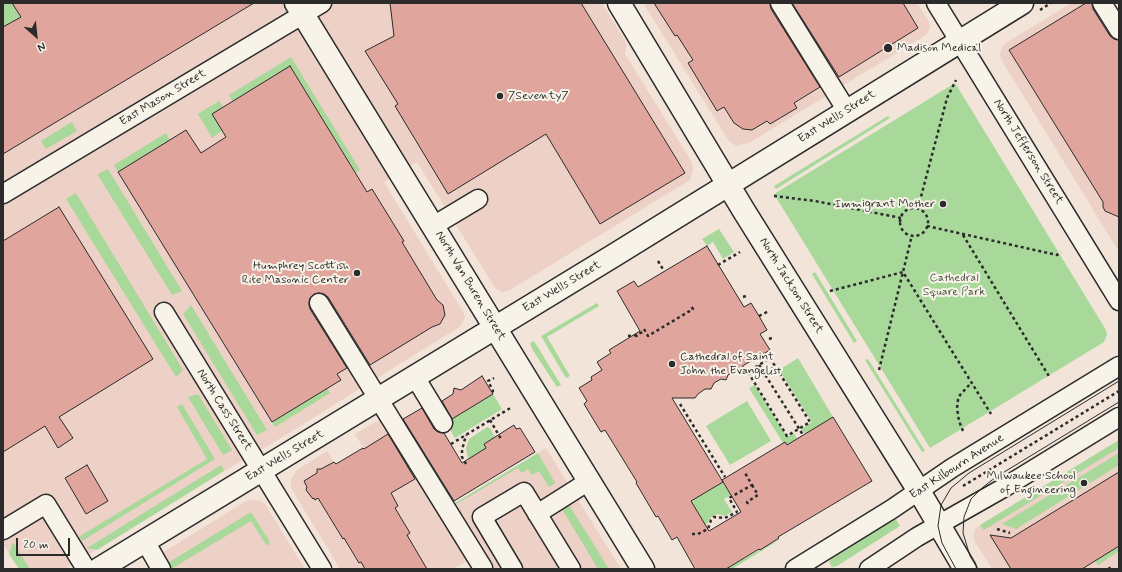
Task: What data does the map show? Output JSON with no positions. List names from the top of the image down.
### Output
{
  "streets": {
    "main road": ["East Wells Street", "North Van Buren Street", "North Jackson Street"],
    "street": [
      "East Mason Street",
      "North Jefferson Street",
      "North Cass Street",
      "East Kilbourn Avenue"
    ]
  },
  "crossings": [
    ["East Mason Street", "North Van Buren Street"],
    ["East Wells Street", "North Jefferson Street"],
    ["East Wells Street", "North Van Buren Street"],
    ["East Wells Street", "North Jackson Street"],
    ["East Wells Street", "North Cass Street"],
    ["North Jackson Street", "East Kilbourn Avenue"]
  ],
  "parks": ["Cathedral Square Park"],
  "places": [
    "Madison Medical",
    "7Seventy7",
    "Immigrant Mother",
    "Humphrey Scottish Rite Masonic Center",
    "Cathedral of Saint John the Evangelist",
    "Milwaukee School of Engineering"
  ],
  "scale_bar": "20 m",
  "north": "bottom right"
}
